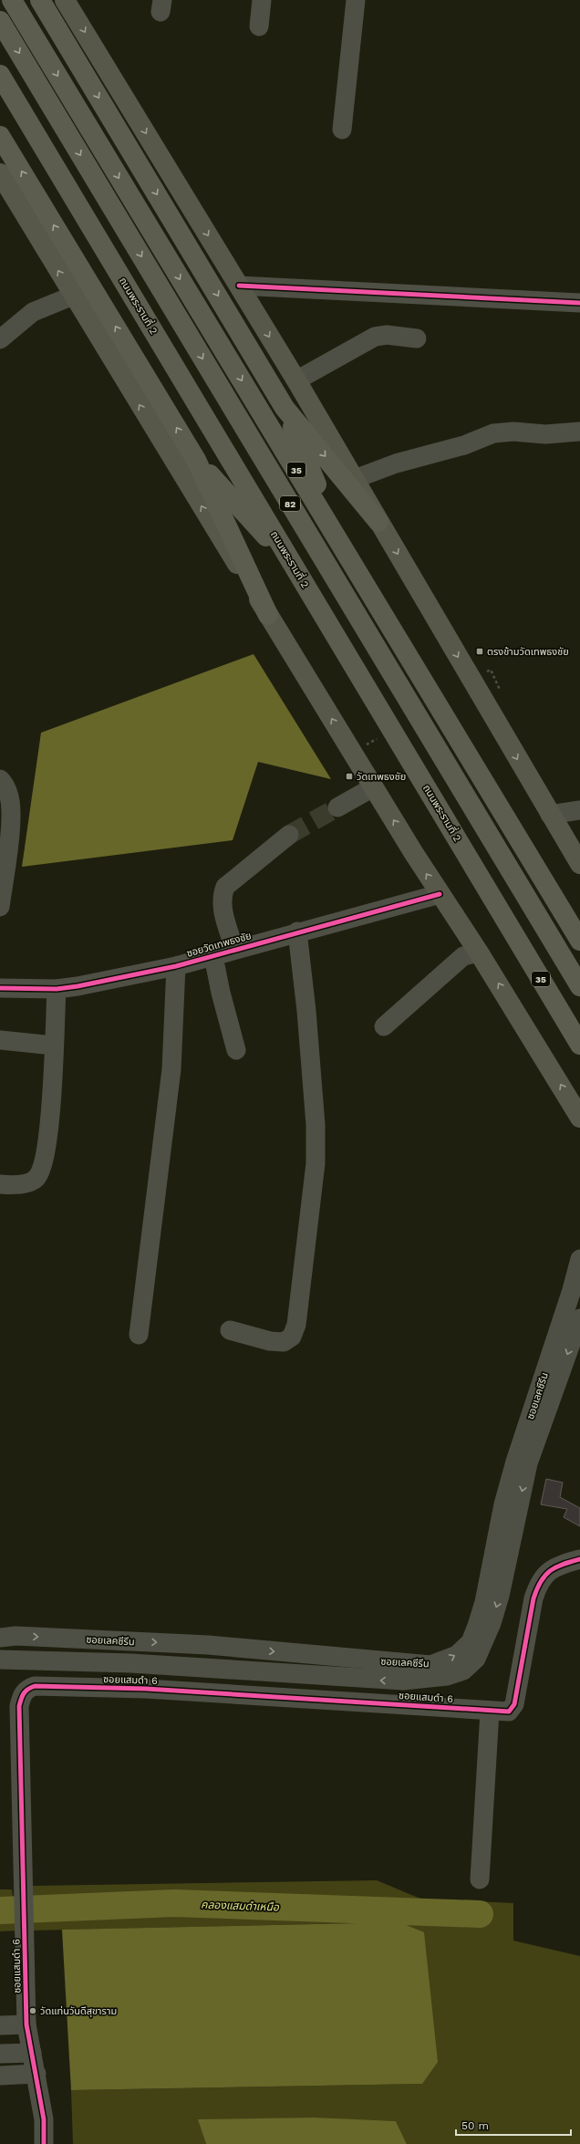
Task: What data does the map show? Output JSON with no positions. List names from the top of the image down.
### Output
{
  "streets": {
    "highway": ["ถนนพระรามที่ 2", "35", "82"],
    "street": ["ซอยวัดเทพธงชัย", "ซอยเลคซีรีน", "ซอยแสมดำ 6"]
  },
  "water": ["คลองแสมดำเหนือ"],
  "places": {
    "transit": ["ตรงข้ามวัดเทพธงชัย", "วัดเทพธงชัย"],
    "other": ["วัดแท่นวันดีสุขาราม"]
  },
  "scale_bar": "50 m"
}
